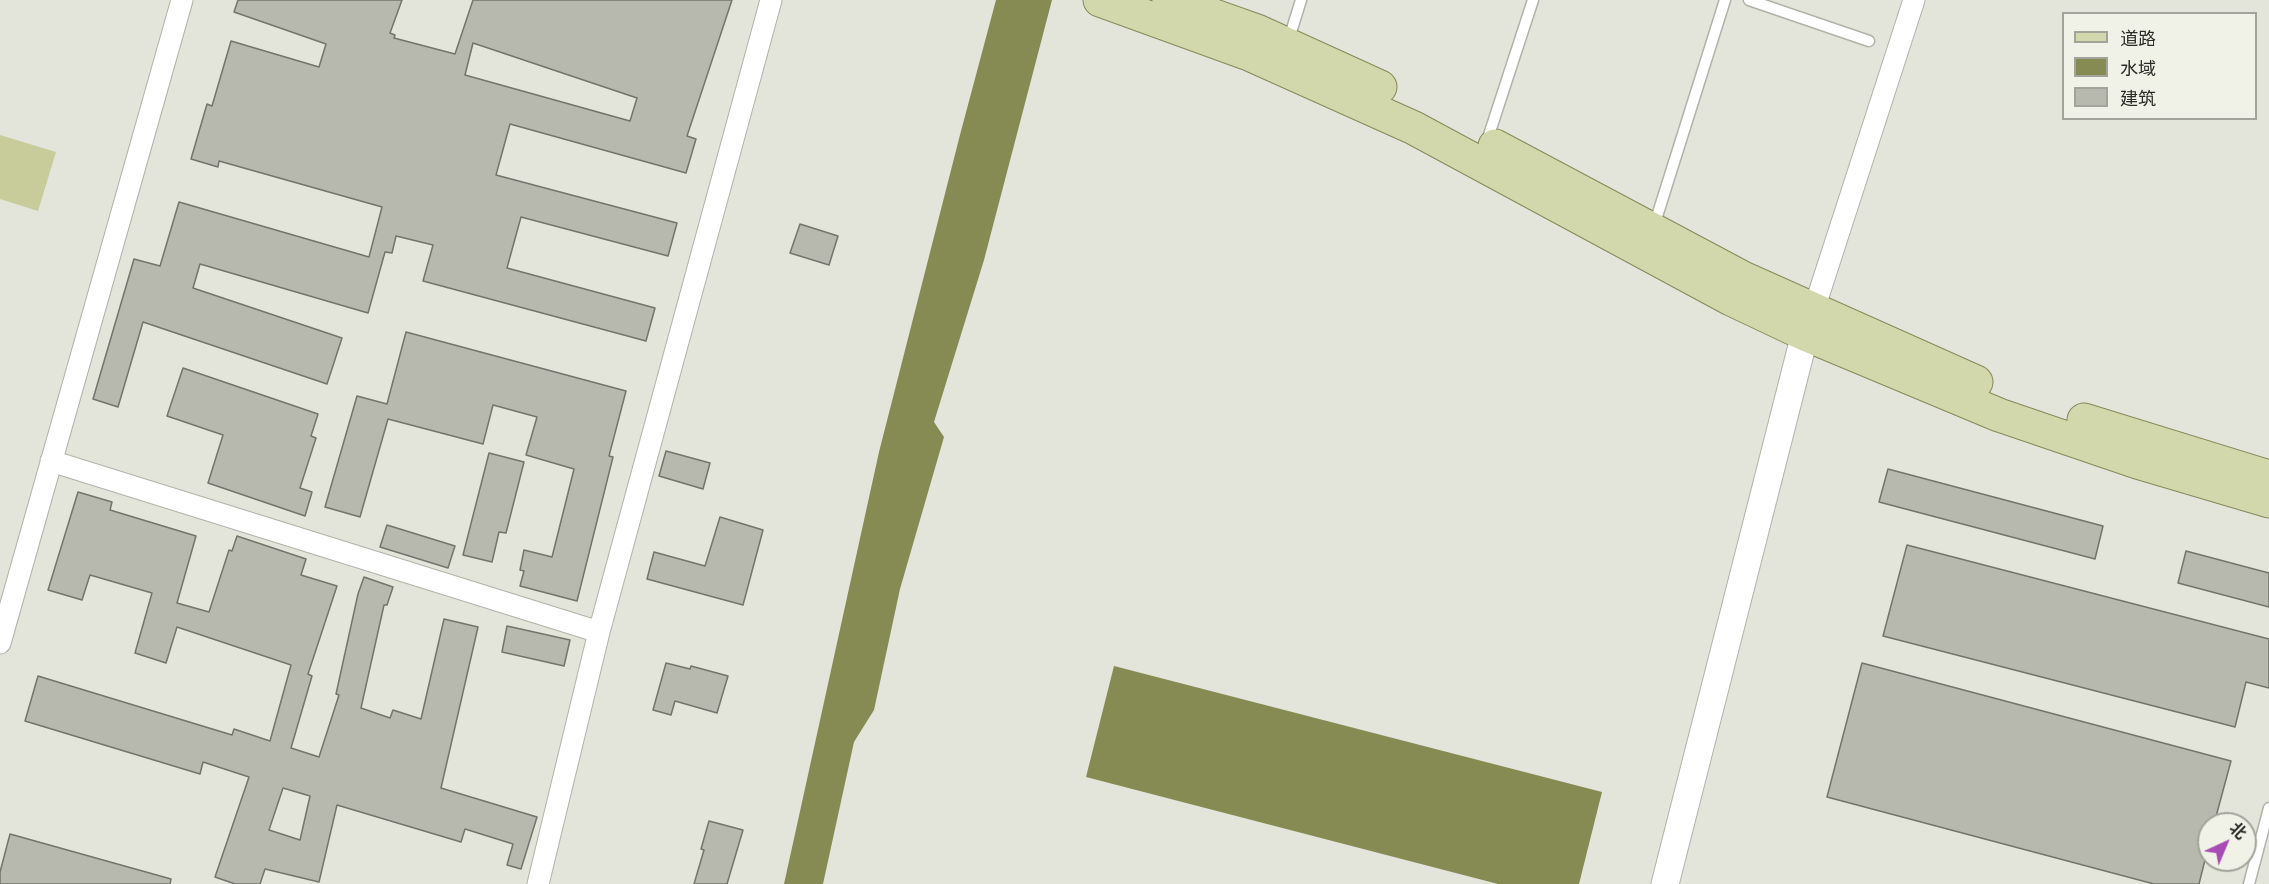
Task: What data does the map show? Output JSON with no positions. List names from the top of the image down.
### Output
{
  "legend": ["道路", "水域", "建筑"],
  "north": "top right"
}
